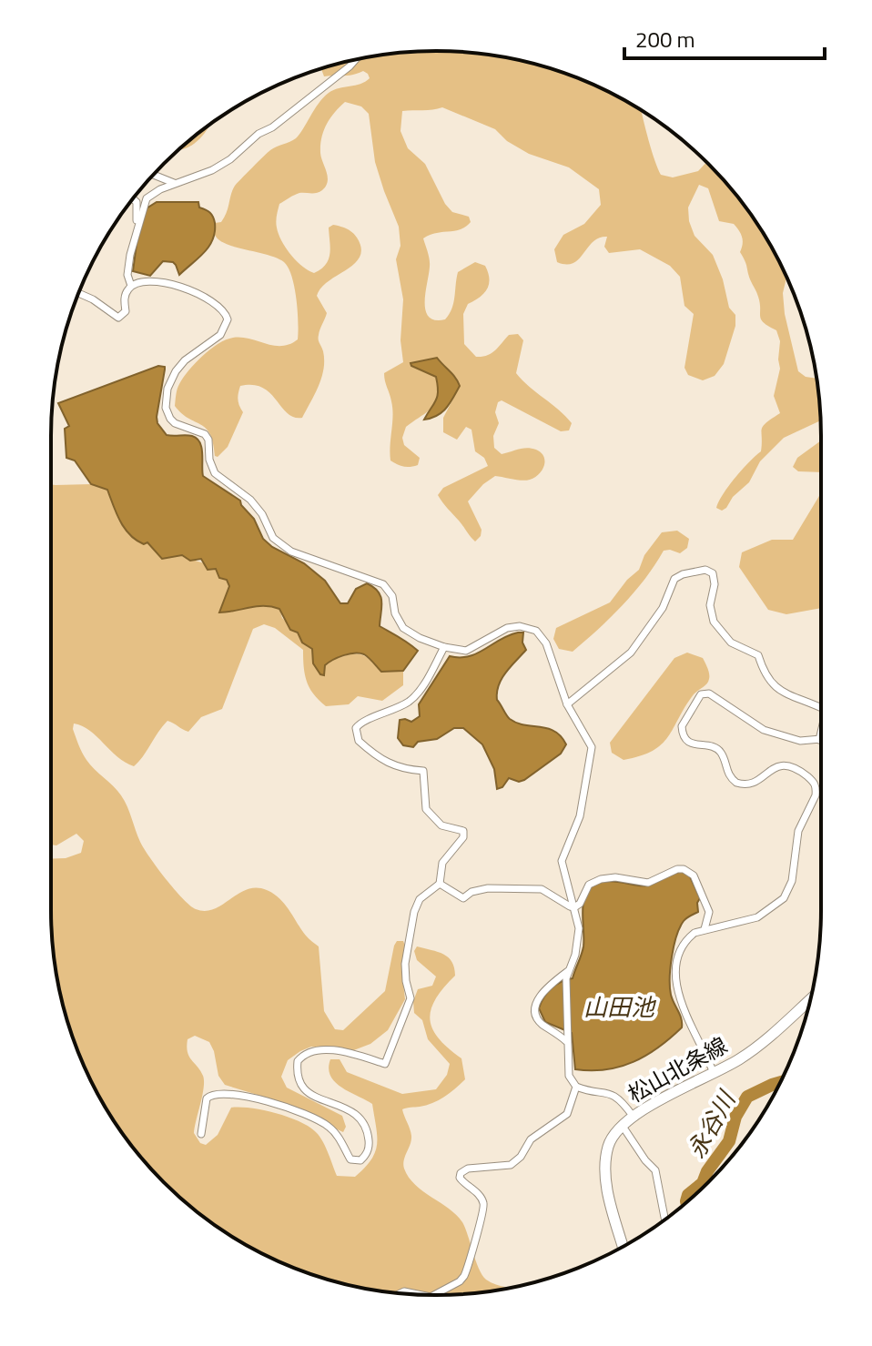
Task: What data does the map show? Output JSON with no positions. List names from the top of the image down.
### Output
{
  "streets": {
    "main road": ["松山北条線"]
  },
  "water": ["山田池", "永谷川"],
  "scale_bar": "200 m"
}
